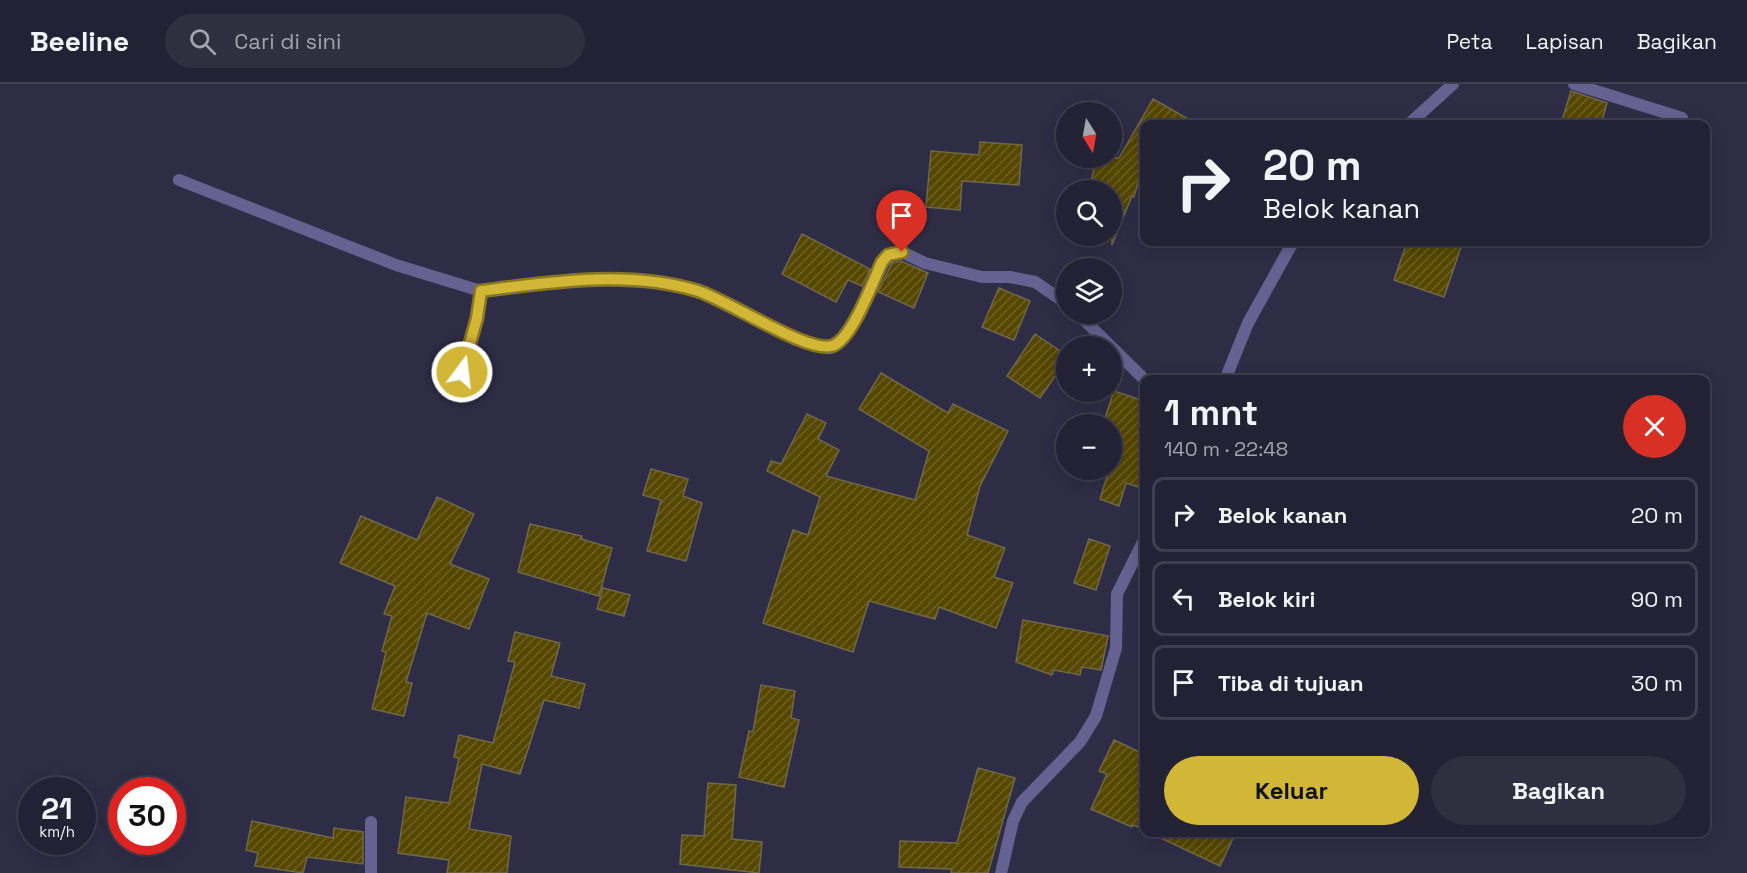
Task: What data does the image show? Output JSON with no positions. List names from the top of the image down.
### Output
{
  "north": "bottom",
  "page": {
    "header": "Beeline",
    "search": "Cari di sini",
    "nav": ["Peta", "Lapisan", "Bagikan"],
    "map_buttons": ["+", "−"],
    "turn": ["20 m", "Belok kanan"],
    "heading": ["1 mnt", "140 m · 22:48"],
    "list": [
      {
        "name": "Belok kanan",
        "value": "20 m"
      },
      {
        "name": "Belok kiri",
        "value": "90 m"
      },
      {
        "name": "Tiba di tujuan",
        "value": "30 m"
      }
    ],
    "buttons": ["Keluar", "Bagikan"],
    "speed": "21 km/h",
    "limit": "30"
  }
}
